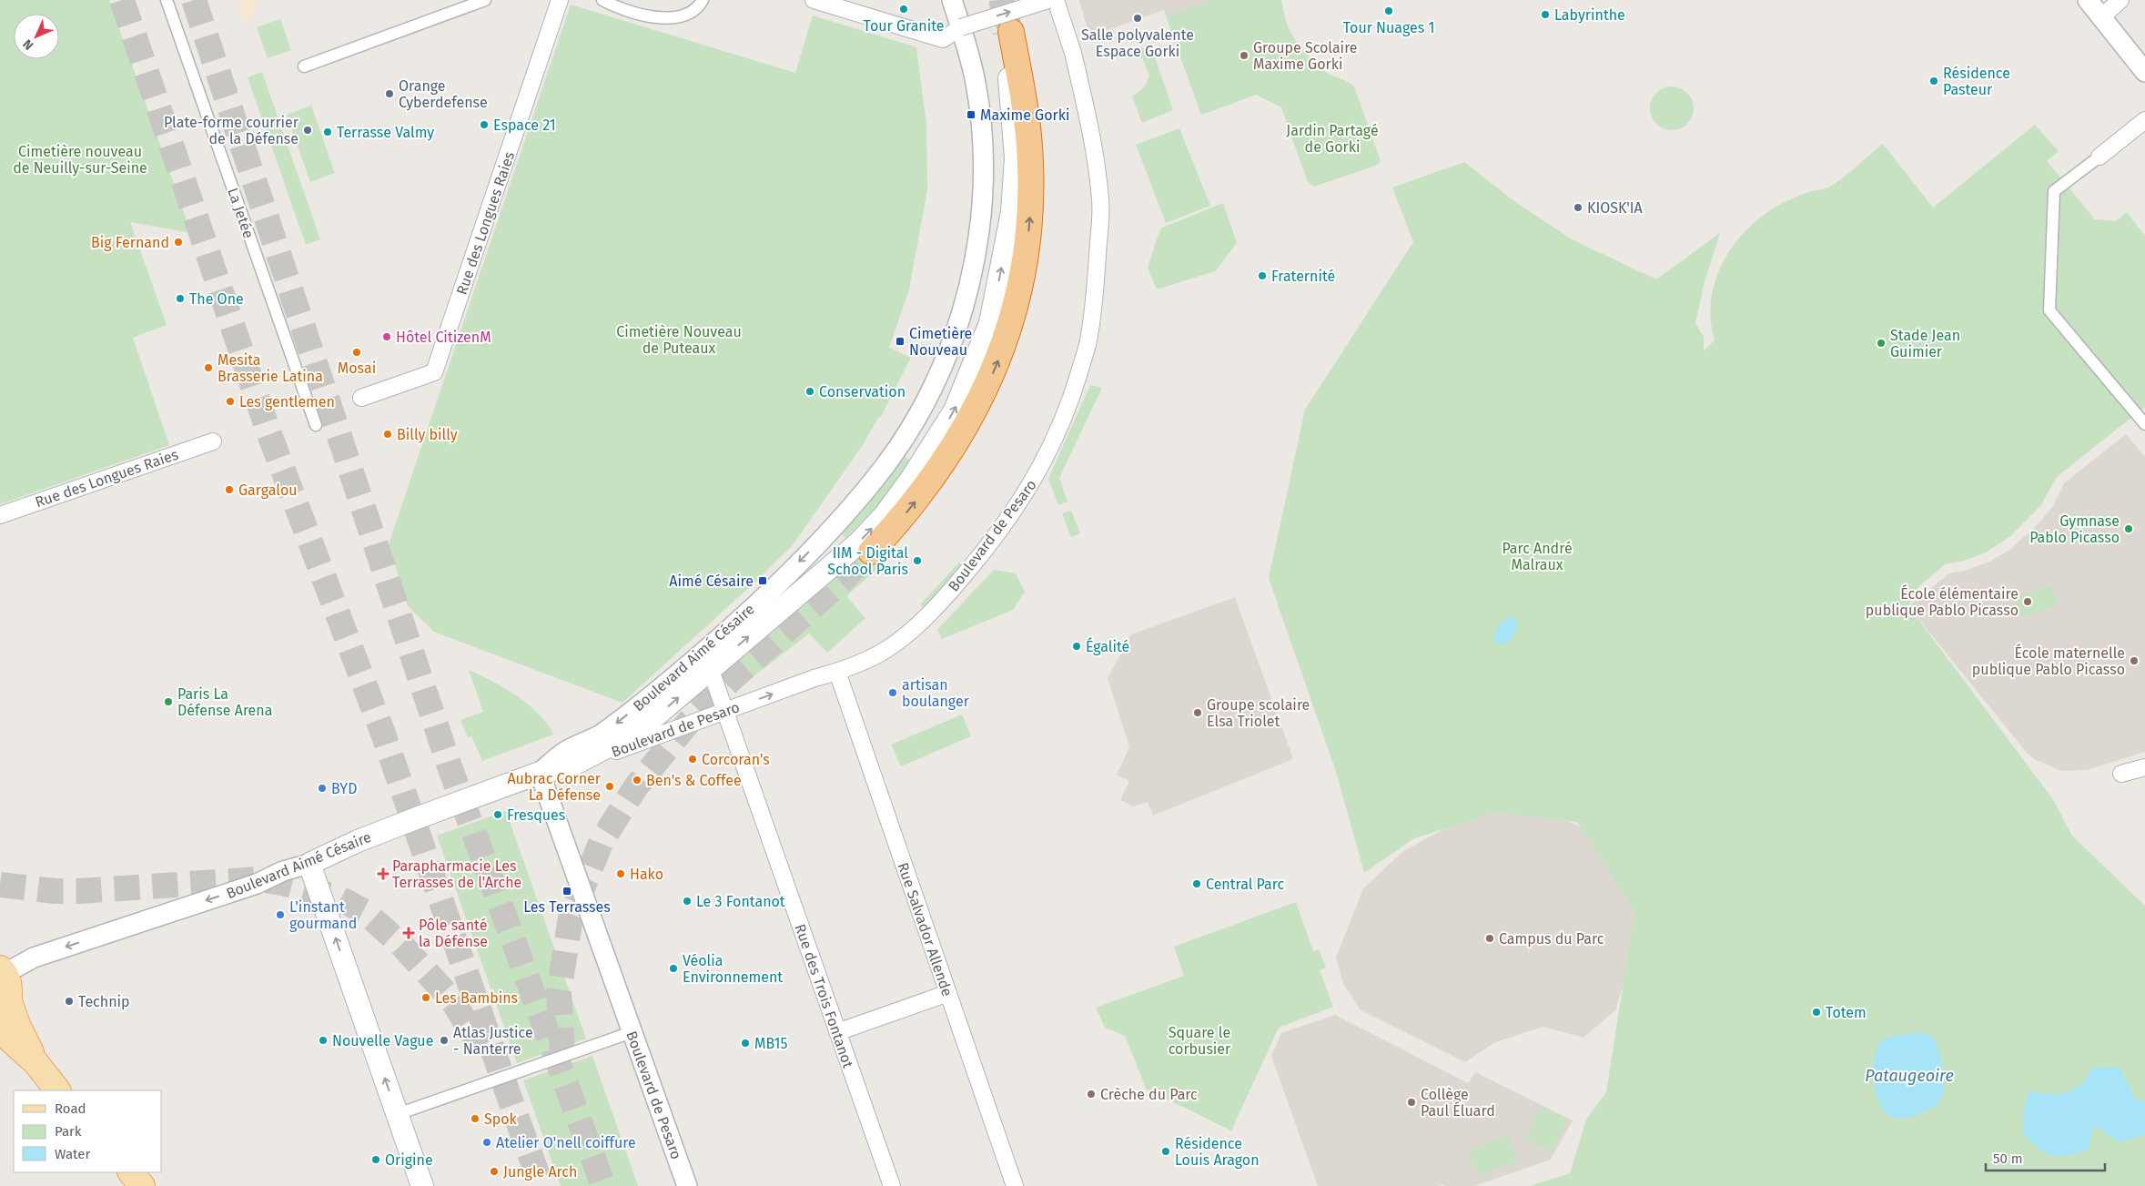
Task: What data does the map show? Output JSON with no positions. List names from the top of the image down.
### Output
{
  "streets": {
    "main road": ["Boulevard Aimé Césaire"],
    "street": [
      "La Jetée",
      "Rue des Longues Raies",
      "Boulevard de Pesaro",
      "Rue Salvador Allende",
      "Rue des Trois Fontanot"
    ]
  },
  "crossings": [
    ["Boulevard de Pesaro", "Boulevard Aimé Césaire"],
    ["Boulevard de Pesaro", "Rue Salvador Allende"],
    ["Boulevard de Pesaro", "Rue des Trois Fontanot"],
    ["Boulevard Aimé Césaire", "Rue des Trois Fontanot"]
  ],
  "water": ["Pataugeoire"],
  "parks": [
    "Jardin Partagé de Gorki",
    "Cimetière nouveau de Neuilly-sur-Seine",
    "Cimetière Nouveau de Puteaux",
    "Parc André Malraux",
    "Square le corbusier"
  ],
  "places": {
    "other": [
      "Tour Granite",
      "Tour Nuages 1",
      "Labyrinthe",
      "Salle polyvalente Espace Gorki",
      "Groupe Scolaire Maxime Gorki",
      "Résidence Pasteur",
      "Orange Cyberdefense",
      "Espace 21",
      "Plate-forme courrier de la Défense",
      "Terrasse Valmy",
      "KIOSK'IA",
      "Big Fernand",
      "Fraternité",
      "The One",
      "Hôtel CitizenM",
      "Stade Jean Guimier",
      "Mosai",
      "Mesita Brasserie Latina",
      "Conservation",
      "Les gentlemen",
      "Billy billy",
      "Gargalou",
      "Gymnase Pablo Picasso",
      "IIM - Digital School Paris",
      "École élémentaire publique Pablo Picasso",
      "Égalité",
      "École maternelle publique Pablo Picasso",
      "artisan boulanger",
      "Paris La Défense Arena",
      "Groupe scolaire Elsa Triolet",
      "Corcoran's",
      "Ben's & Coffee",
      "Aubrac Corner La Défense",
      "BYD",
      "Fresques",
      "Hako",
      "Central Parc",
      "Le 3 Fontanot",
      "L'instant gourmand",
      "Campus du Parc",
      "Véolia Environnement",
      "Les Bambins",
      "Technip",
      "Totem",
      "Nouvelle Vague",
      "Atlas Justice - Nanterre",
      "MB15",
      "Crèche du Parc",
      "Collège Paul Éluard",
      "Spok",
      "Atelier O'nell coiffure",
      "Résidence Louis Aragon",
      "Origine",
      "Jungle Arch"
    ],
    "transit": [
      "Maxime Gorki",
      "Cimetière Nouveau",
      "Aimé Césaire",
      "Les Terrasses"
    ],
    "health": ["Parapharmacie Les Terrasses de l'Arche", "Pôle santé la Défense"]
  },
  "legend": ["Road", "Park", "Water"],
  "scale_bar": "50 m",
  "north": "bottom left"
}
